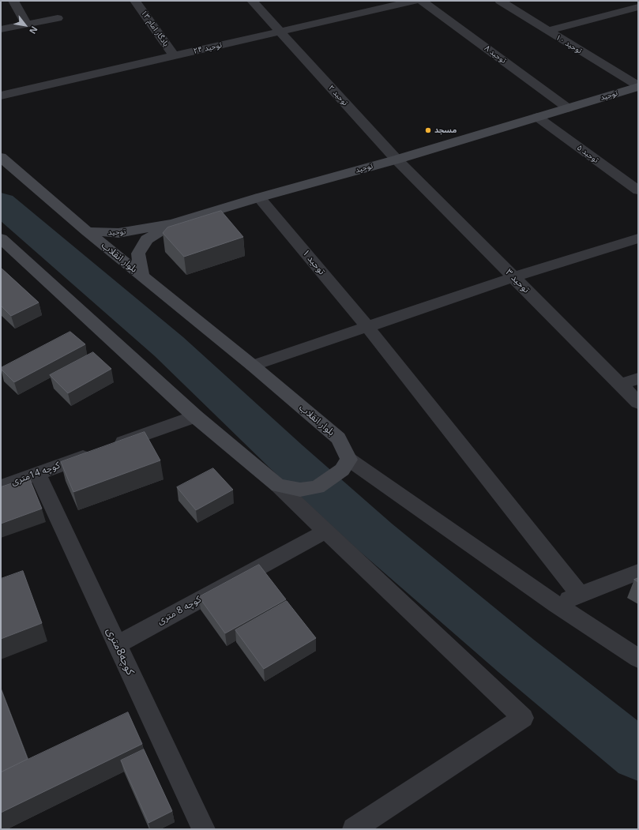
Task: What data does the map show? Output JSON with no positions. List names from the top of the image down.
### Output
{
  "streets": {
    "main road": ["توحید", "بلوار انقلاب"],
    "street": [
      "یادگار امام ۱۳",
      "توحید ۱۰",
      "توحید ۲۴",
      "توحید ۸",
      "توحید ۲",
      "توحید ۵",
      "توحید ۱",
      "توحید ۳",
      "کوچه 14متری",
      "کوچه 8 متری",
      "کوچه8متری"
    ]
  },
  "crossings": [
    ["یادگار امام ۱۳", "توحید ۲۴"],
    ["توحید ۱۰", "توحید"],
    ["توحید ۲۴", "توحید ۲"],
    ["توحید ۸", "توحید"],
    ["توحید ۲", "توحید"],
    ["توحید ۲", "توحید ۳"],
    ["توحید", "توحید ۵"],
    ["توحید", "بلوار انقلاب"],
    ["توحید", "توحید ۱"],
    ["توحید", "توحید ۳"],
    ["کوچه 14متری", "کوچه8متری"],
    ["کوچه 8 متری", "کوچه8متری"]
  ],
  "places": ["مسجد"],
  "north": "bottom right"
}
